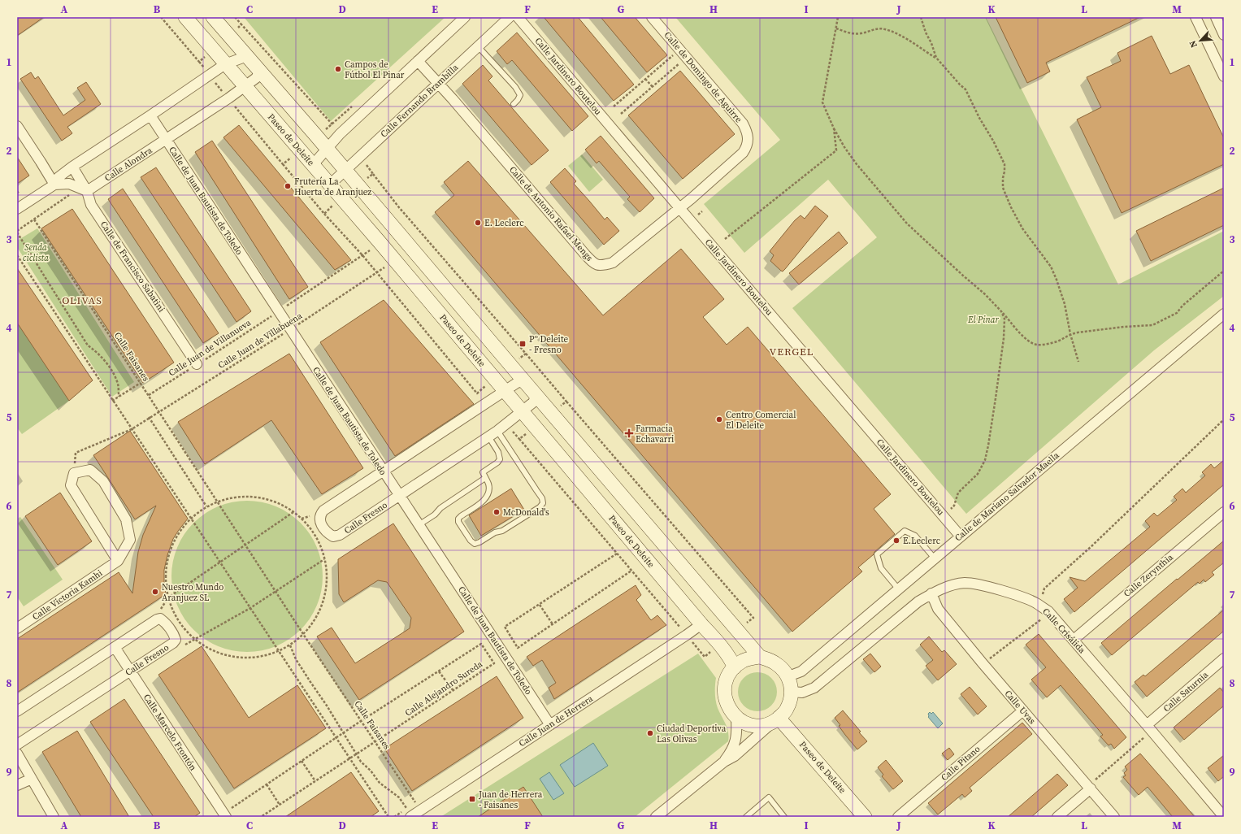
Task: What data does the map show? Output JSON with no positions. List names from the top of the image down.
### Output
{
  "streets": {
    "main road": ["Paseo de Deleite"],
    "street": [
      "Calle Jardinero Boutelou",
      "Calle de Domingo de Aguirre",
      "Calle Fernando Brambilla",
      "Calle Alondra",
      "Calle de Juan Bautista de Toledo",
      "Calle de Antonio Rafael Mengs",
      "Calle de Francisco Sabatini",
      "Calle de Mariano Salvador Maella",
      "Calle Fresno",
      "Calle Zerynthia",
      "Calle Victoria Kamhi",
      "Calle Crisálida",
      "Calle Saturnia",
      "Calle Uvas",
      "Calle Juan de Herrera",
      "Calle Marcelo Frontón",
      "Calle Pitano"
    ],
    "path": [
      "Calle Juan de Villabuena",
      "Calle Juan de Villanueva",
      "Calle Faisanes",
      "Calle Alejandro Sureda"
    ]
  },
  "crossings": [
    ["Calle Jardinero Boutelou", "Calle de Antonio Rafael Mengs"],
    ["Calle Jardinero Boutelou", "Calle de Mariano Salvador Maella"],
    ["Calle de Domingo de Aguirre", "Calle de Antonio Rafael Mengs"],
    ["Calle Fernando Brambilla", "Paseo de Deleite"],
    ["Calle Fernando Brambilla", "Calle de Antonio Rafael Mengs"],
    ["Paseo de Deleite", "Calle Alondra"],
    ["Paseo de Deleite", "Calle Juan de Villabuena"],
    ["Paseo de Deleite", "Calle de Mariano Salvador Maella"],
    ["Paseo de Deleite", "Calle Fresno"],
    ["Paseo de Deleite", "Calle Crisálida"],
    ["Paseo de Deleite", "Calle Juan de Herrera"],
    ["Calle Alondra", "Calle de Juan Bautista de Toledo"],
    ["Calle Alondra", "Calle de Francisco Sabatini"],
    ["Calle de Juan Bautista de Toledo", "Calle Juan de Villabuena"],
    ["Calle de Juan Bautista de Toledo", "Calle Juan de Villanueva"],
    ["Calle de Juan Bautista de Toledo", "Calle Fresno"],
    ["Calle de Juan Bautista de Toledo", "Calle Juan de Herrera"],
    ["Calle de Francisco Sabatini", "Calle Juan de Villanueva"],
    ["Calle Juan de Villabuena", "Calle Juan de Villanueva"],
    ["Calle Juan de Villabuena", "Calle Faisanes"],
    ["Calle Juan de Villabuena", "Calle Victoria Kamhi"],
    ["Calle Juan de Villanueva", "Calle Faisanes"],
    ["Calle Faisanes", "Calle Alejandro Sureda"],
    ["Calle Faisanes", "Calle Juan de Herrera"],
    ["Calle de Mariano Salvador Maella", "Calle Crisálida"],
    ["Calle Fresno", "Calle Marcelo Frontón"],
    ["Calle Zerynthia", "Calle Crisálida"],
    ["Calle Crisálida", "Calle Saturnia"],
    ["Calle Crisálida", "Calle Uvas"],
    ["Calle Alejandro Sureda", "Calle Marcelo Frontón"],
    ["Calle Uvas", "Calle Pitano"]
  ],
  "districts": ["OLIVAS", "VERGEL"],
  "parks": ["Senda ciclista", "El Pinar"],
  "places": {
    "other": [
      "Campos de Fútbol El Pinar",
      "Frutería La Huerta de Aranjuez",
      "E. Leclerc",
      "Centro Comercial El Deleite",
      "McDonald's",
      "E.Leclerc",
      "Nuestro Mundo Aranjuez SL",
      "Ciudad Deportiva Las Olivas"
    ],
    "transit": ["Pº Deleite - Fresno", "Juan de Herrera - Faisanes"],
    "health": ["Farmacia Echavarri"]
  },
  "north": "bottom left",
  "grid": {
    "columns": [
      "A",
      "B",
      "C",
      "D",
      "E",
      "F",
      "G",
      "H",
      "I",
      "J",
      "K",
      "L",
      "M"
    ],
    "rows": [
      "1",
      "2",
      "3",
      "4",
      "5",
      "6",
      "7",
      "8",
      "9"
    ]
  }
}
